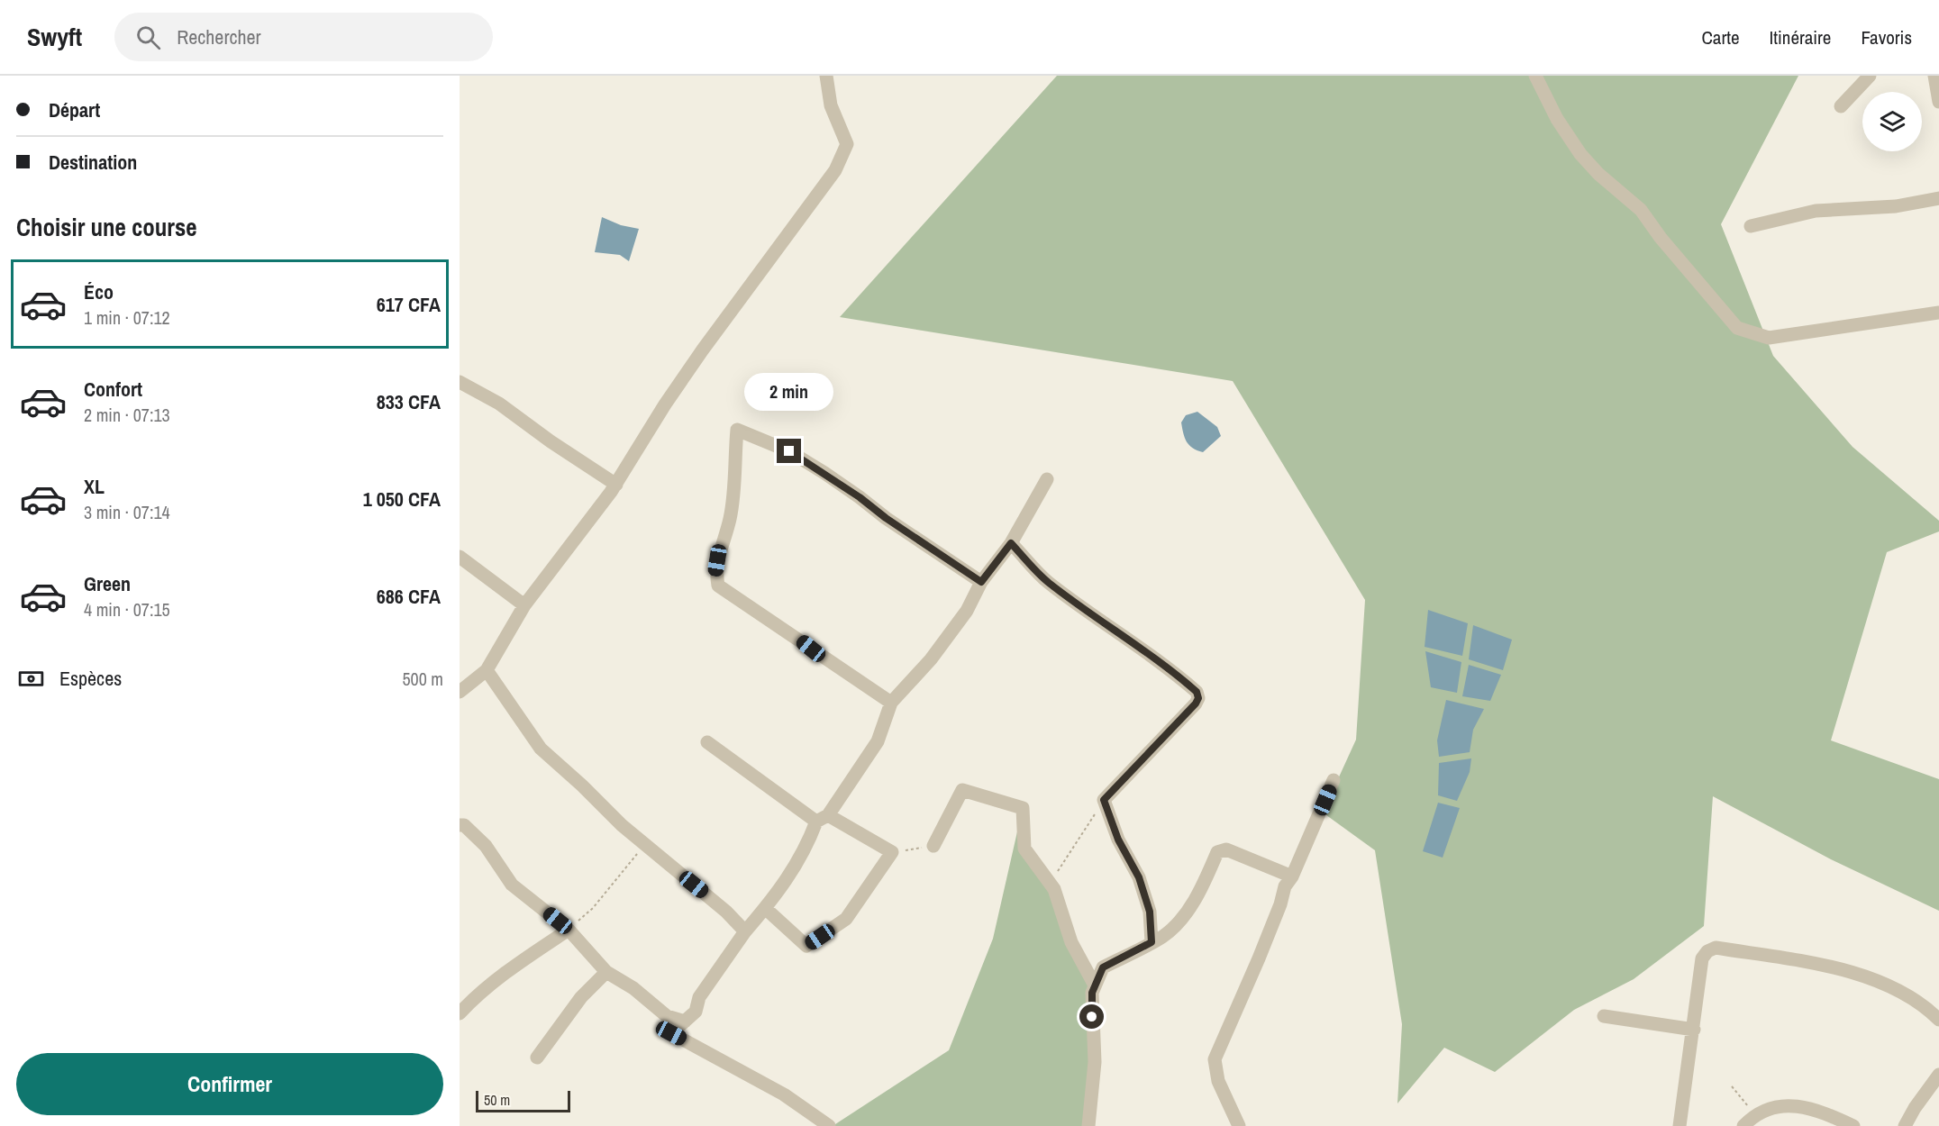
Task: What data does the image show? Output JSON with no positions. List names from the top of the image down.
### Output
{
  "scale_bar": "50 m",
  "page": {
    "header": "Swyft",
    "search": "Rechercher",
    "nav": ["Carte", "Itinéraire", "Favoris"],
    "banner": ["Départ", "Destination"],
    "heading": "Choisir une course",
    "list": [
      {
        "name": "Éco",
        "note": "1 min · 07:12",
        "value": "617 CFA"
      },
      {
        "name": "Confort",
        "note": "2 min · 07:13",
        "value": "833 CFA"
      },
      {
        "name": "XL",
        "note": "3 min · 07:14",
        "value": "1 050 CFA"
      },
      {
        "name": "Green",
        "note": "4 min · 07:15",
        "value": "686 CFA"
      }
    ],
    "bubble": "2 min",
    "pay": ["Espèces", "500 m"],
    "buttons": "Confirmer",
    "scale": "50 m"
  }
}
